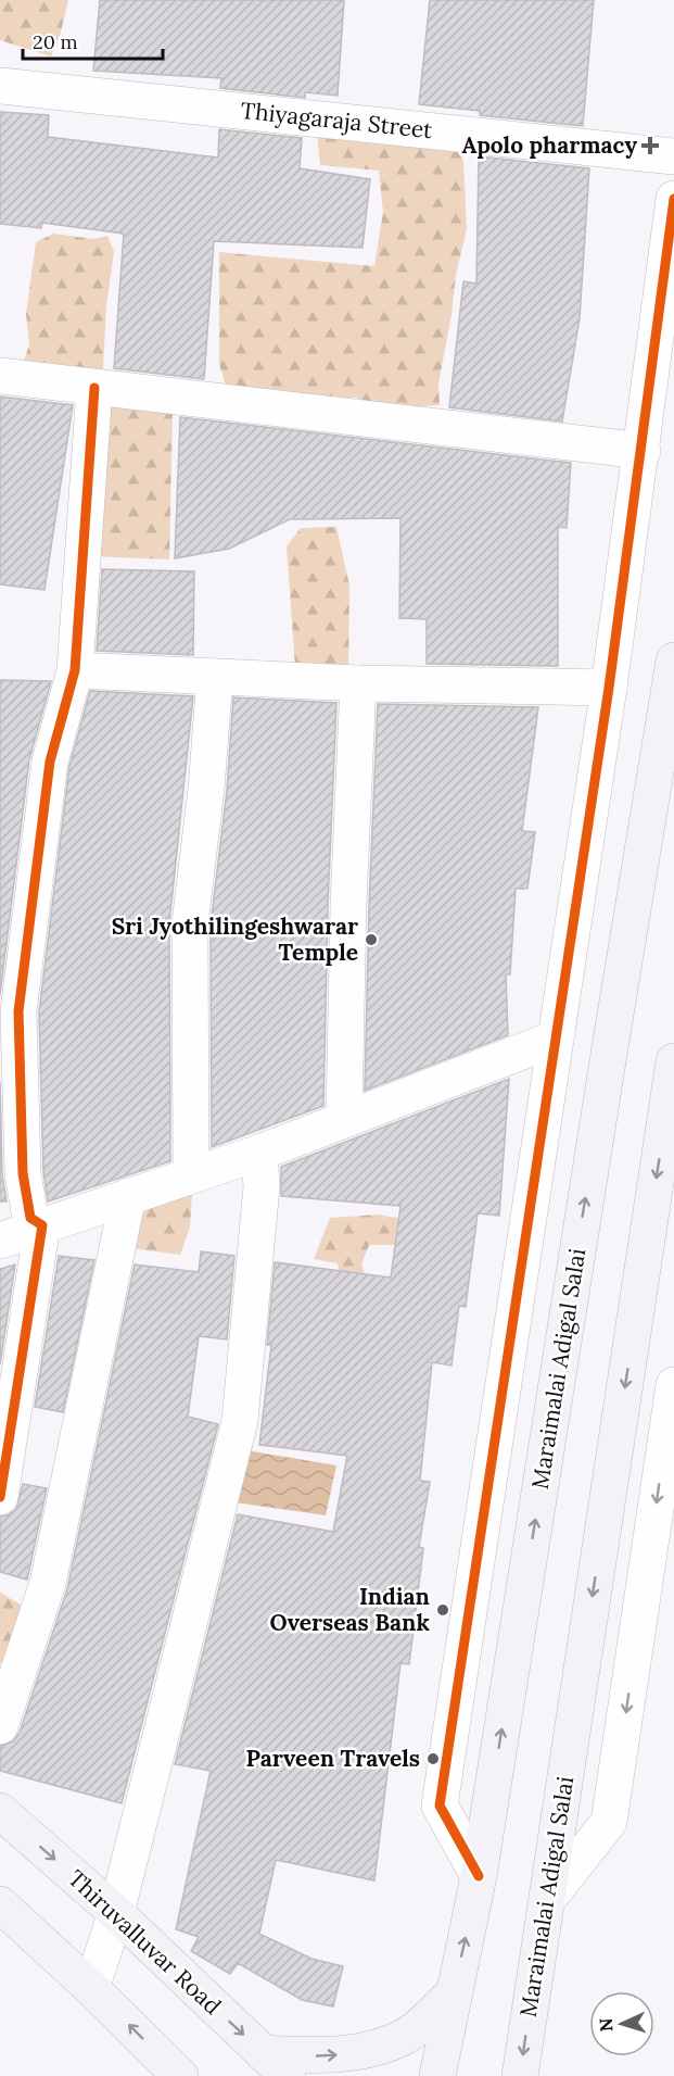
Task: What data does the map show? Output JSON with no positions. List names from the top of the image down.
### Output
{
  "streets": {
    "main road": ["Maraimalai Adigal Salai", "Thiruvalluvar Road"],
    "street": ["Thiyagaraja Street"]
  },
  "places": {
    "health": ["Apolo pharmacy"],
    "other": ["Sri Jyothilingeshwarar Temple", "Indian Overseas Bank", "Parveen Travels"]
  },
  "scale_bar": "20 m",
  "north": "left"
}
